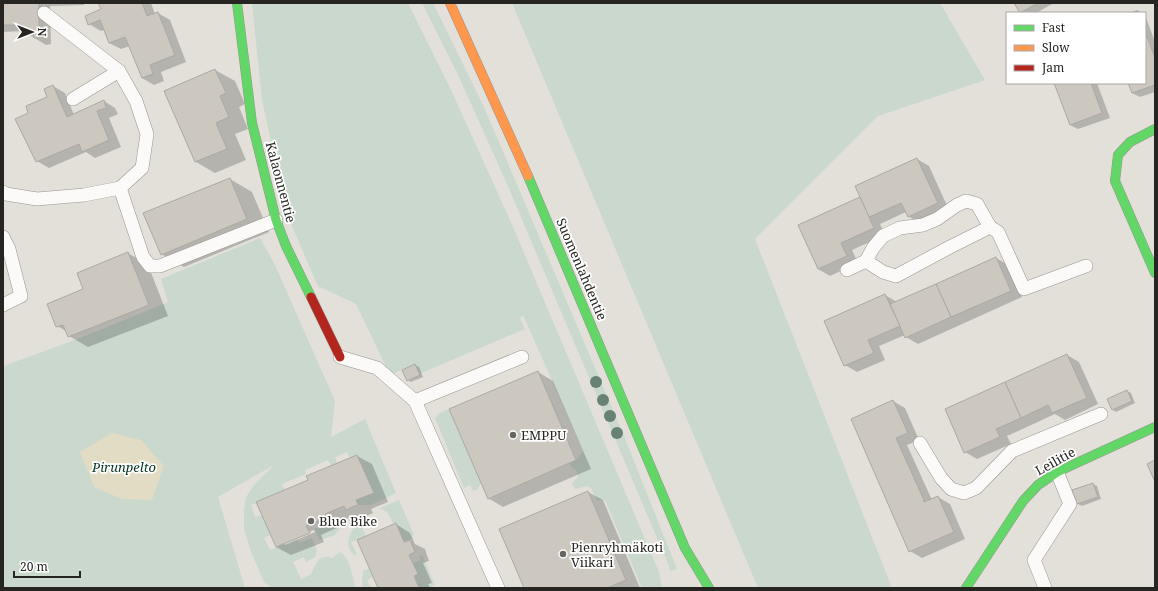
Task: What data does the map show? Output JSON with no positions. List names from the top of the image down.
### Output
{
  "streets": {
    "street": ["Kalaonnentie", "Suomenlahdentie", "Leilitie"]
  },
  "parks": ["Pirunpelto"],
  "places": ["EMPPU", "Blue Bike", "Pienryhmäkoti Viikari"],
  "legend": ["Fast", "Slow", "Jam"],
  "scale_bar": "20 m",
  "north": "right"
}
